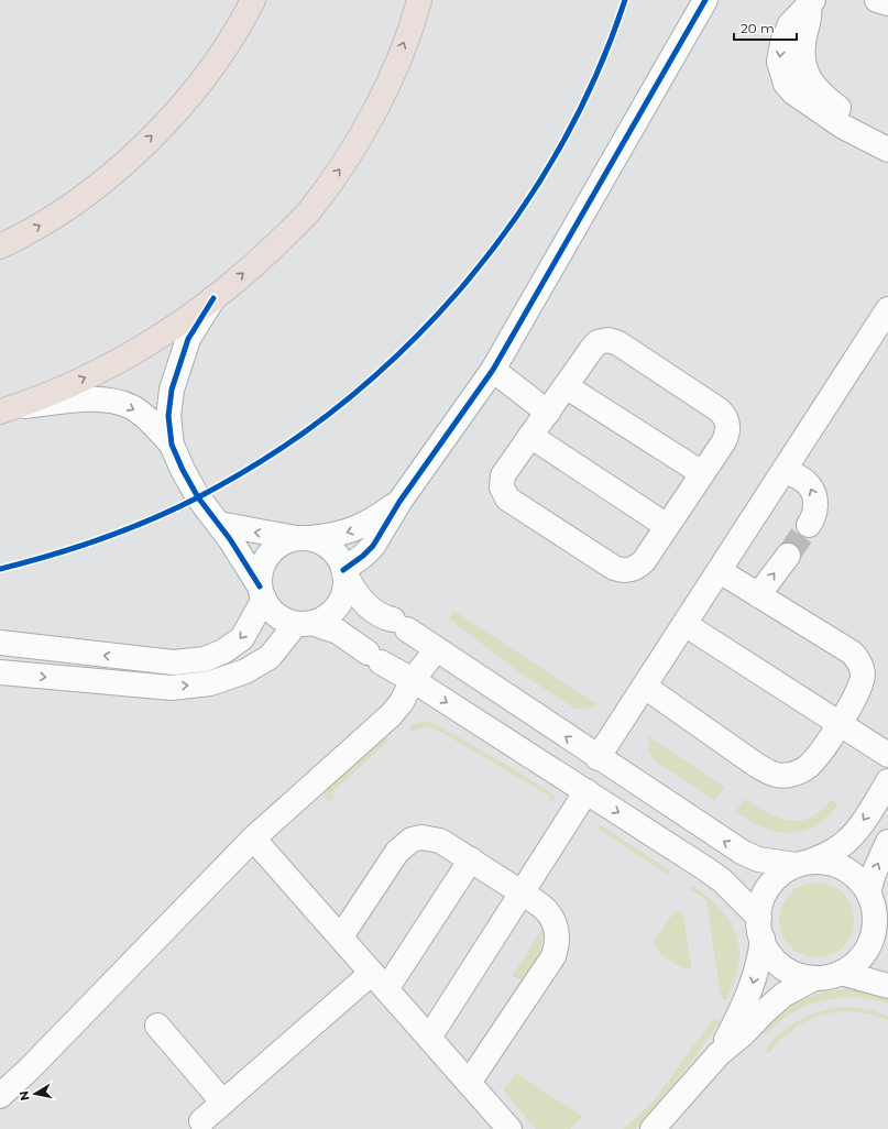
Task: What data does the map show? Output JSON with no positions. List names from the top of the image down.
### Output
{
  "scale_bar": "20 m",
  "north": "left"
}
